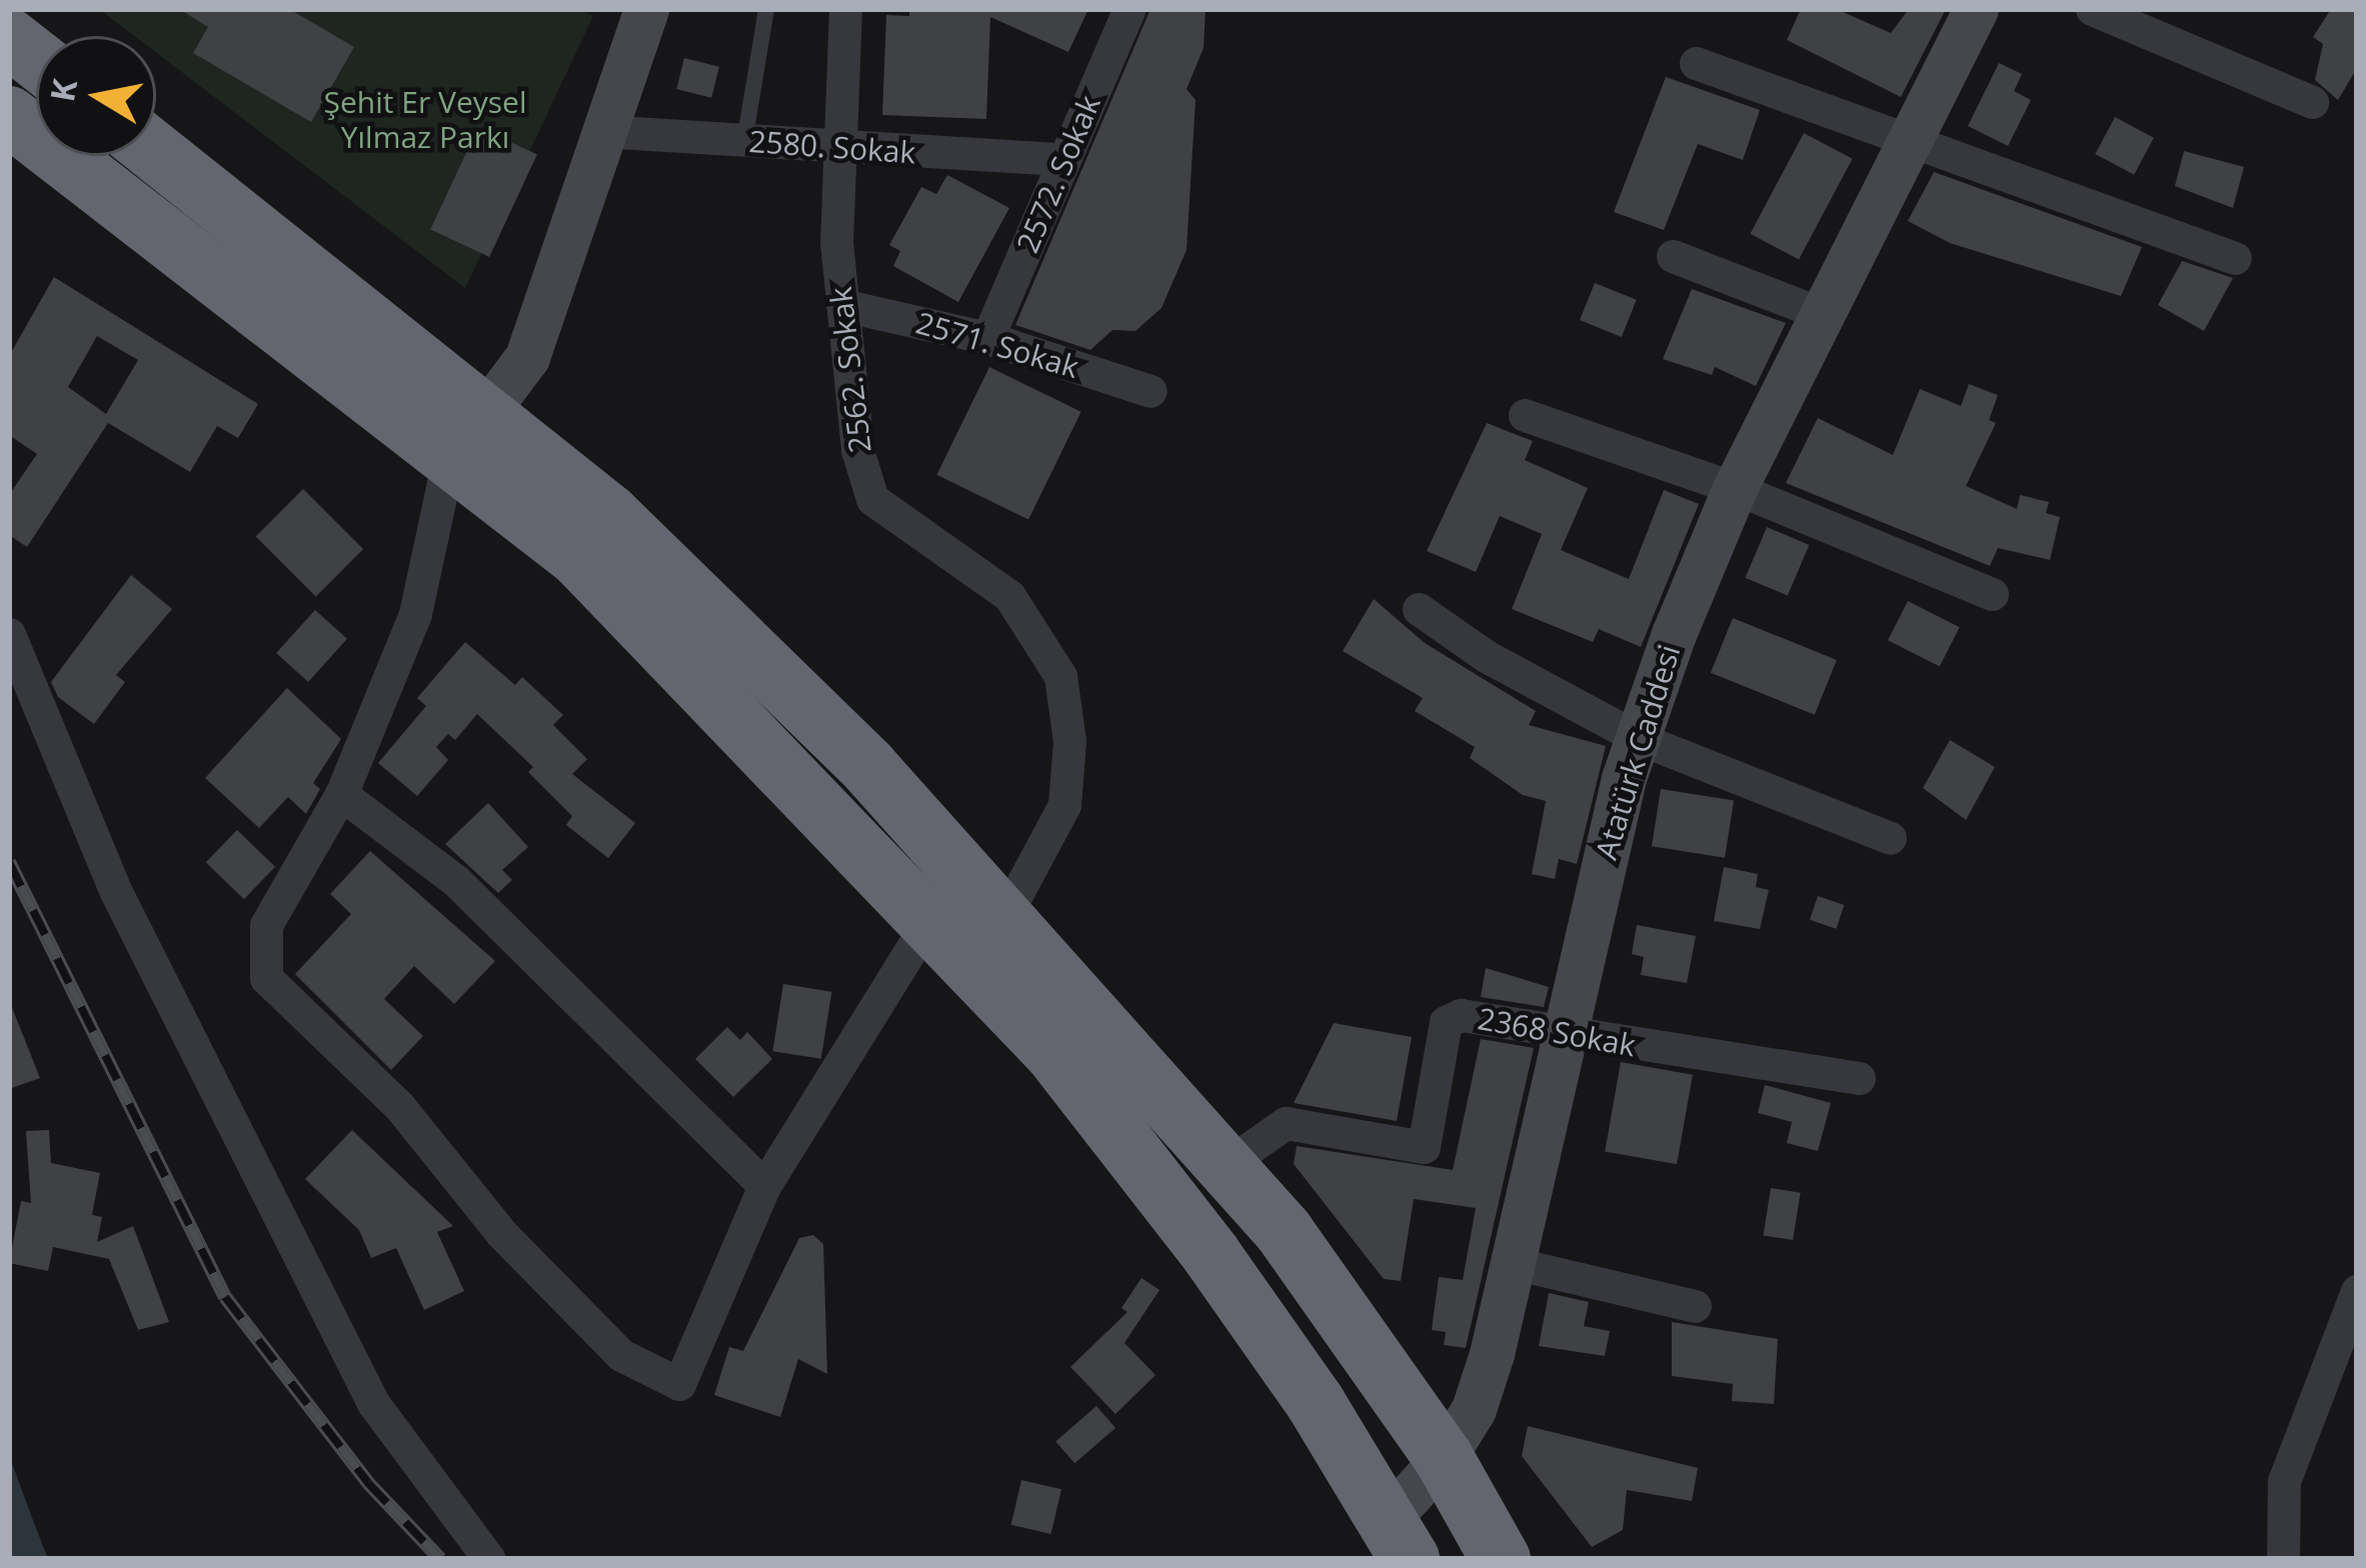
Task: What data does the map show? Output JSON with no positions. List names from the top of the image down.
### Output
{
  "streets": {
    "street": [
      "2580. Sokak",
      "2572. Sokak",
      "2571. Sokak",
      "2562. Sokak",
      "Atatürk Caddesi",
      "2368 Sokak"
    ]
  },
  "crossings": [
    ["2580. Sokak", "2572. Sokak"],
    ["2580. Sokak", "2562. Sokak"],
    ["2572. Sokak", "2571. Sokak"],
    ["2571. Sokak", "2562. Sokak"],
    ["Atatürk Caddesi", "2368 Sokak"]
  ],
  "parks": ["Şehit Er Veysel Yılmaz Parkı"],
  "north": "left"
}
